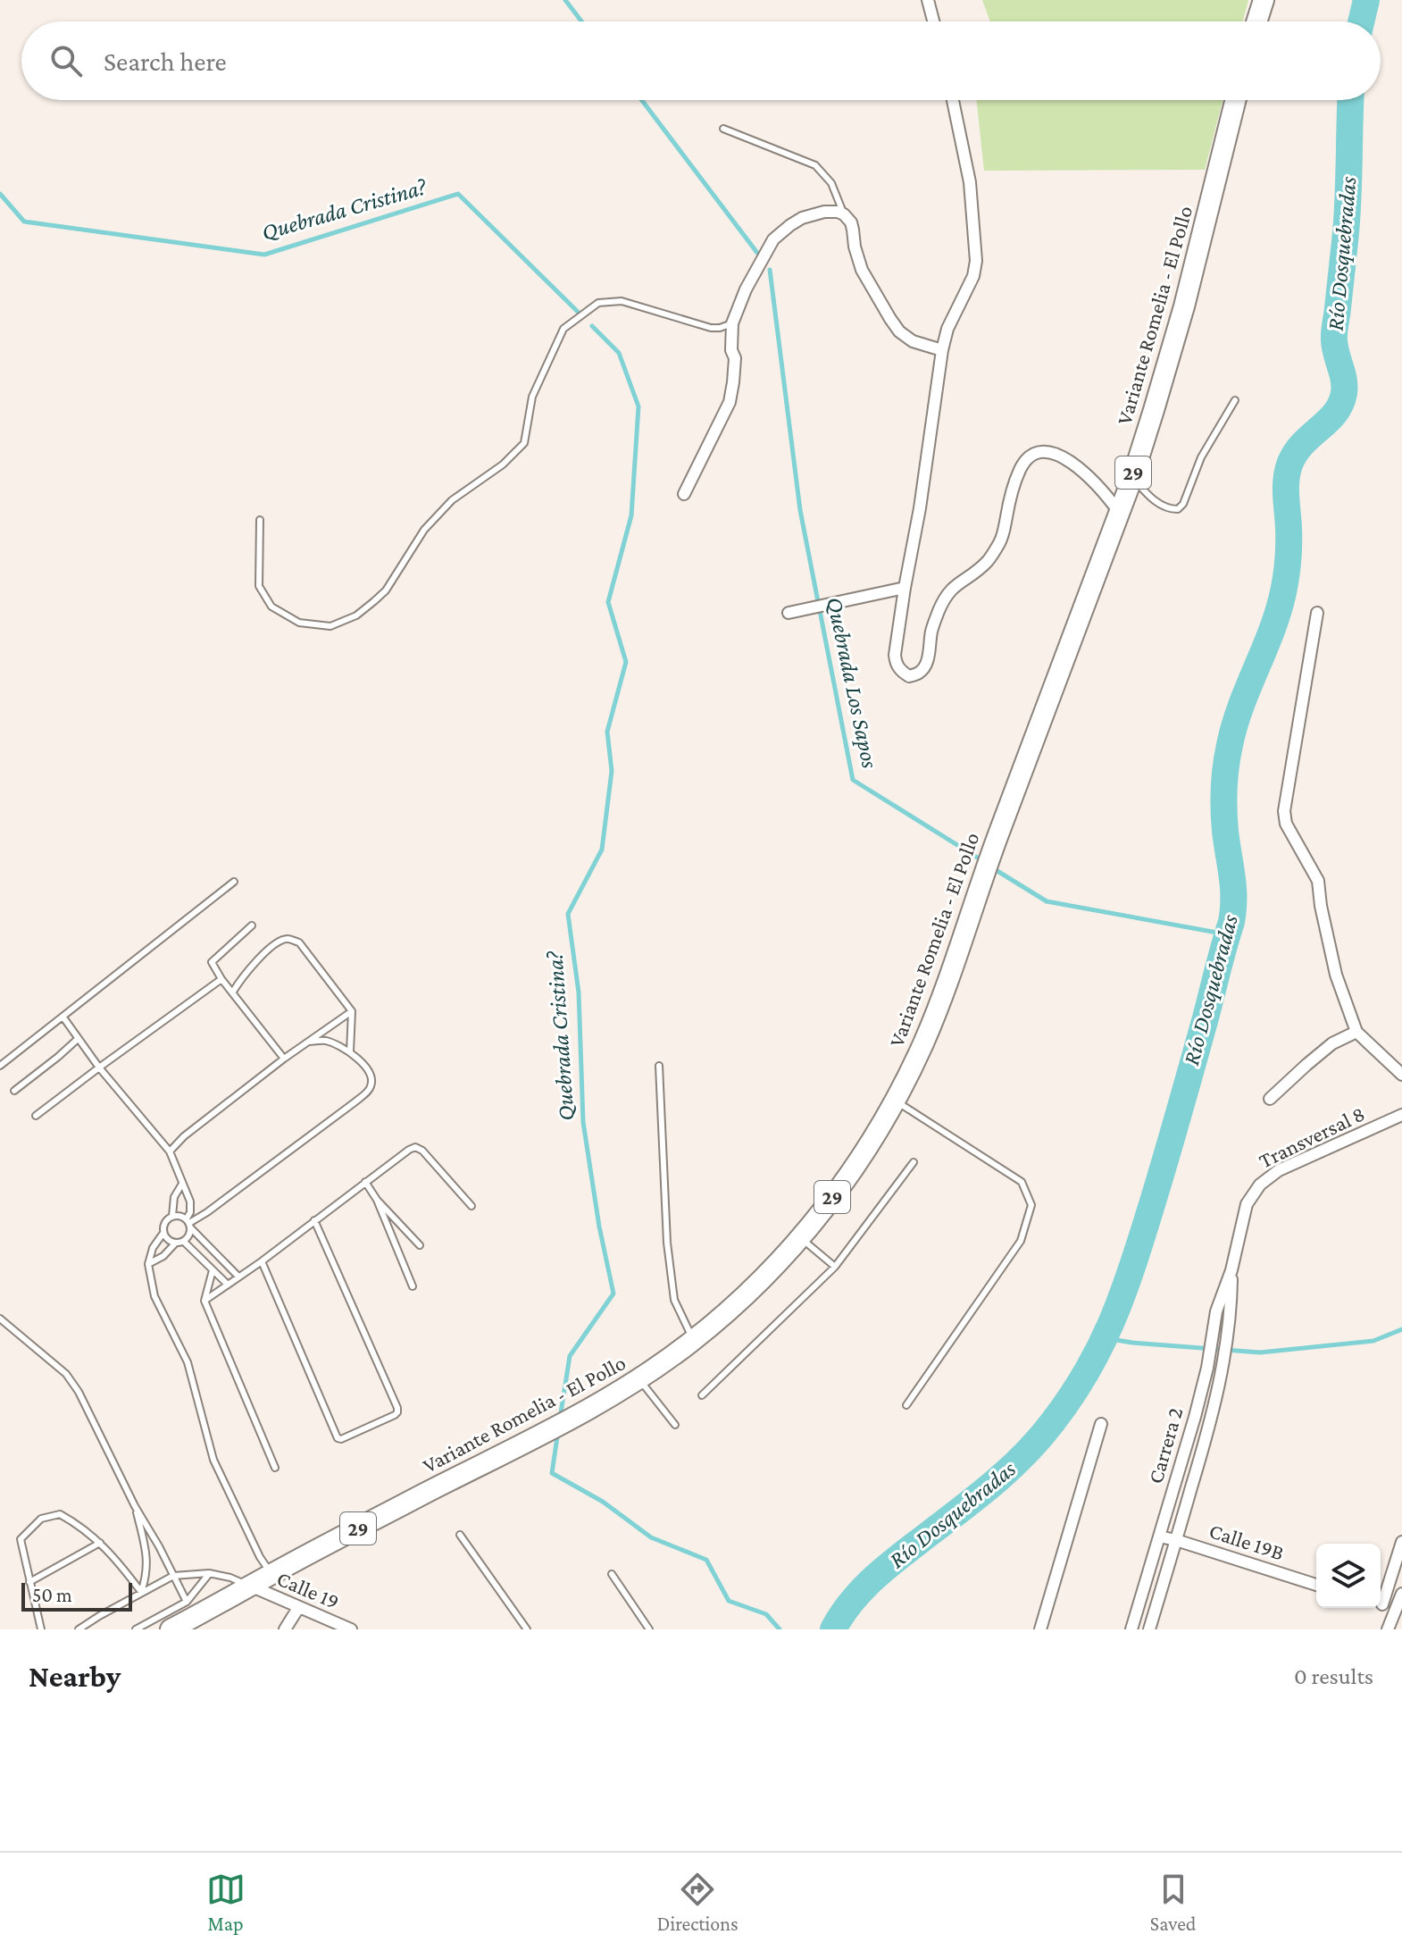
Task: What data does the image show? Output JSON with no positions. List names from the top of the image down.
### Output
{
  "streets": {
    "highway": ["Variante Romelia - El Pollo", "29"],
    "street": [
      "Transversal 8",
      "Carrera 2",
      "Calle 19B",
      "Calle 19"
    ]
  },
  "crossings": [
    ["Variante Romelia - El Pollo", "Calle 19"],
    ["Transversal 8", "Carrera 2"],
    ["Carrera 2", "Calle 19B"]
  ],
  "water": ["Quebrada Cristina?", "Río Dosquebradas", "Quebrada Los Sapos"],
  "scale_bar": "50 m",
  "page": {
    "search": "Search here",
    "scale": "50 m",
    "heading": ["Nearby", "0 results"],
    "nav": ["Map", "Directions", "Saved"]
  }
}
